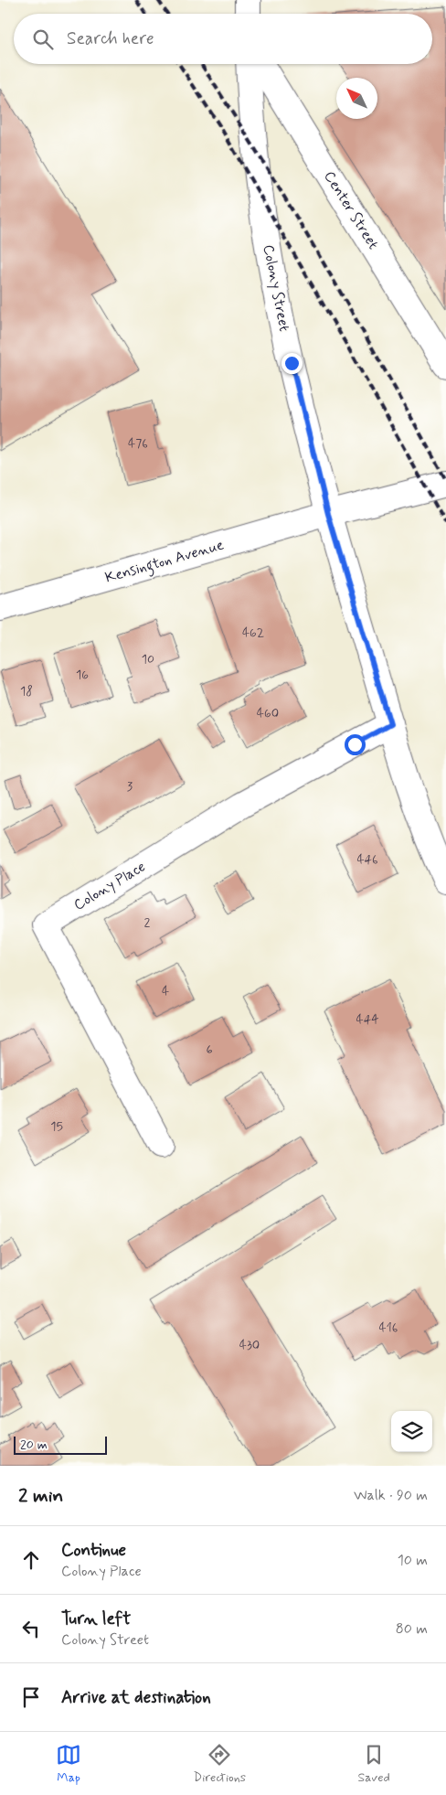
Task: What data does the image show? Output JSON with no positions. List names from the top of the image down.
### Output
{
  "streets": {
    "main road": [
      "Center Street",
      "Colony Street",
      "Kensington Avenue",
      "Colony Place"
    ]
  },
  "crossings": [
    ["Colony Street", "Kensington Avenue"],
    ["Colony Street", "Colony Place"]
  ],
  "house_numbers": [
    "476",
    "462",
    "10",
    "16",
    "18",
    "460",
    "3",
    "446",
    "2",
    "4",
    "444",
    "6",
    "15",
    "416",
    "430"
  ],
  "scale_bar": "20 m",
  "north": "top left",
  "page": {
    "search": "Search here",
    "scale": "20 m",
    "heading": ["2 min", "Walk · 90 m"],
    "list": [
      ["Continue", "Colony Place", "10 m"],
      ["Turn left", "Colony Street", "80 m"],
      "Arrive at destination"
    ],
    "nav": ["Map", "Directions", "Saved"]
  }
}
